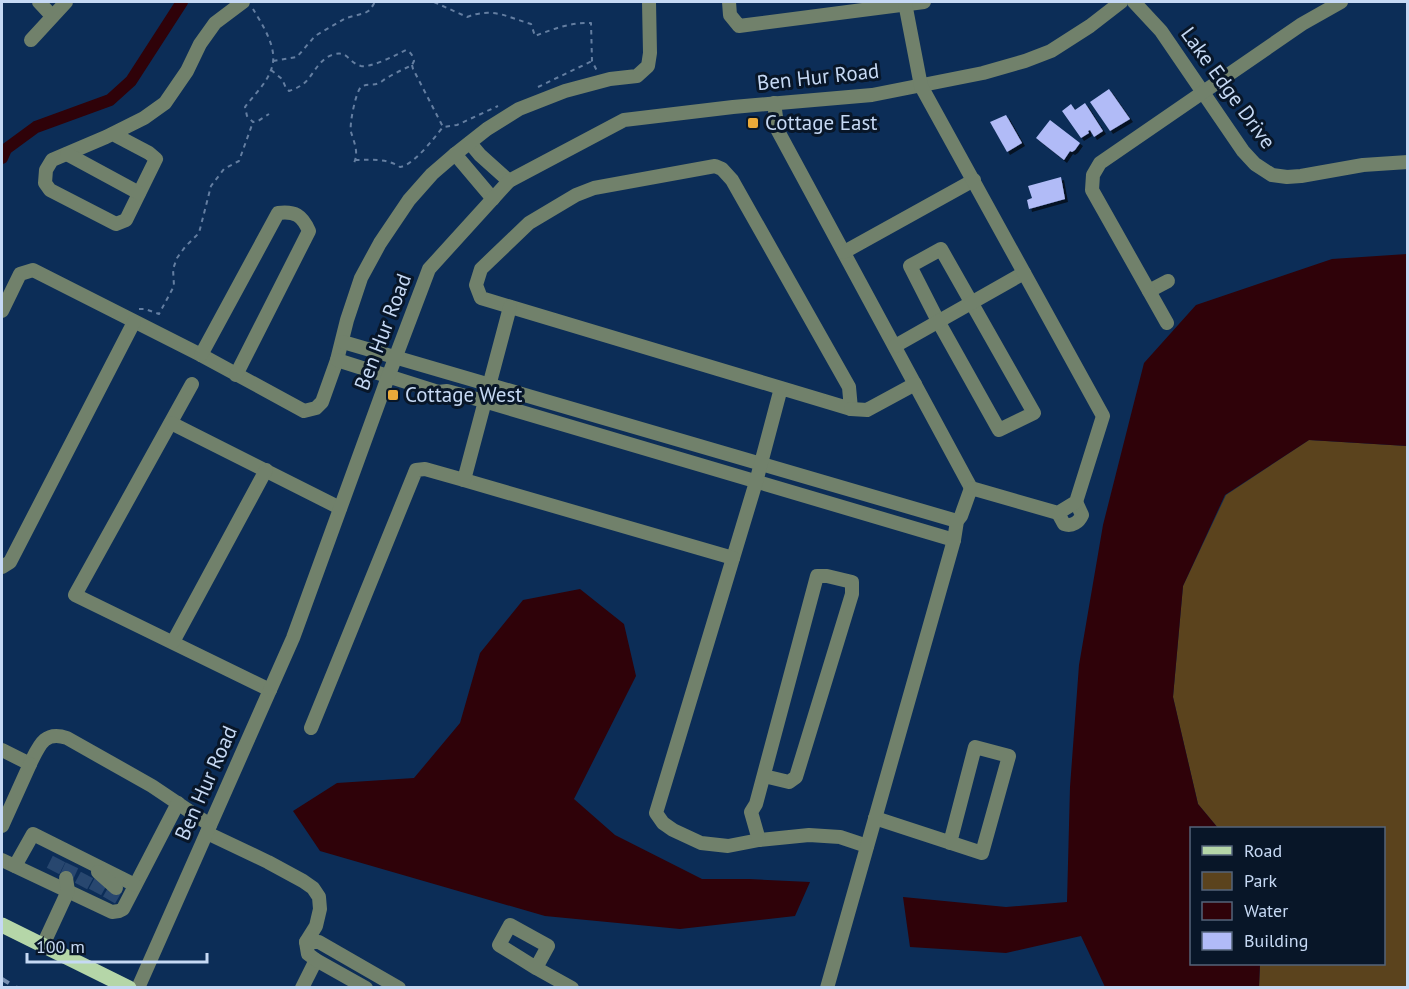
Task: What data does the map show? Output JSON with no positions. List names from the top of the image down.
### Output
{
  "streets": {
    "street": ["Ben Hur Road", "Lake Edge Drive"]
  },
  "places": {
    "transit": ["Cottage East", "Cottage West"]
  },
  "legend": [
    "Road",
    "Park",
    "Water",
    "Building"
  ],
  "scale_bar": "100 m"
}
